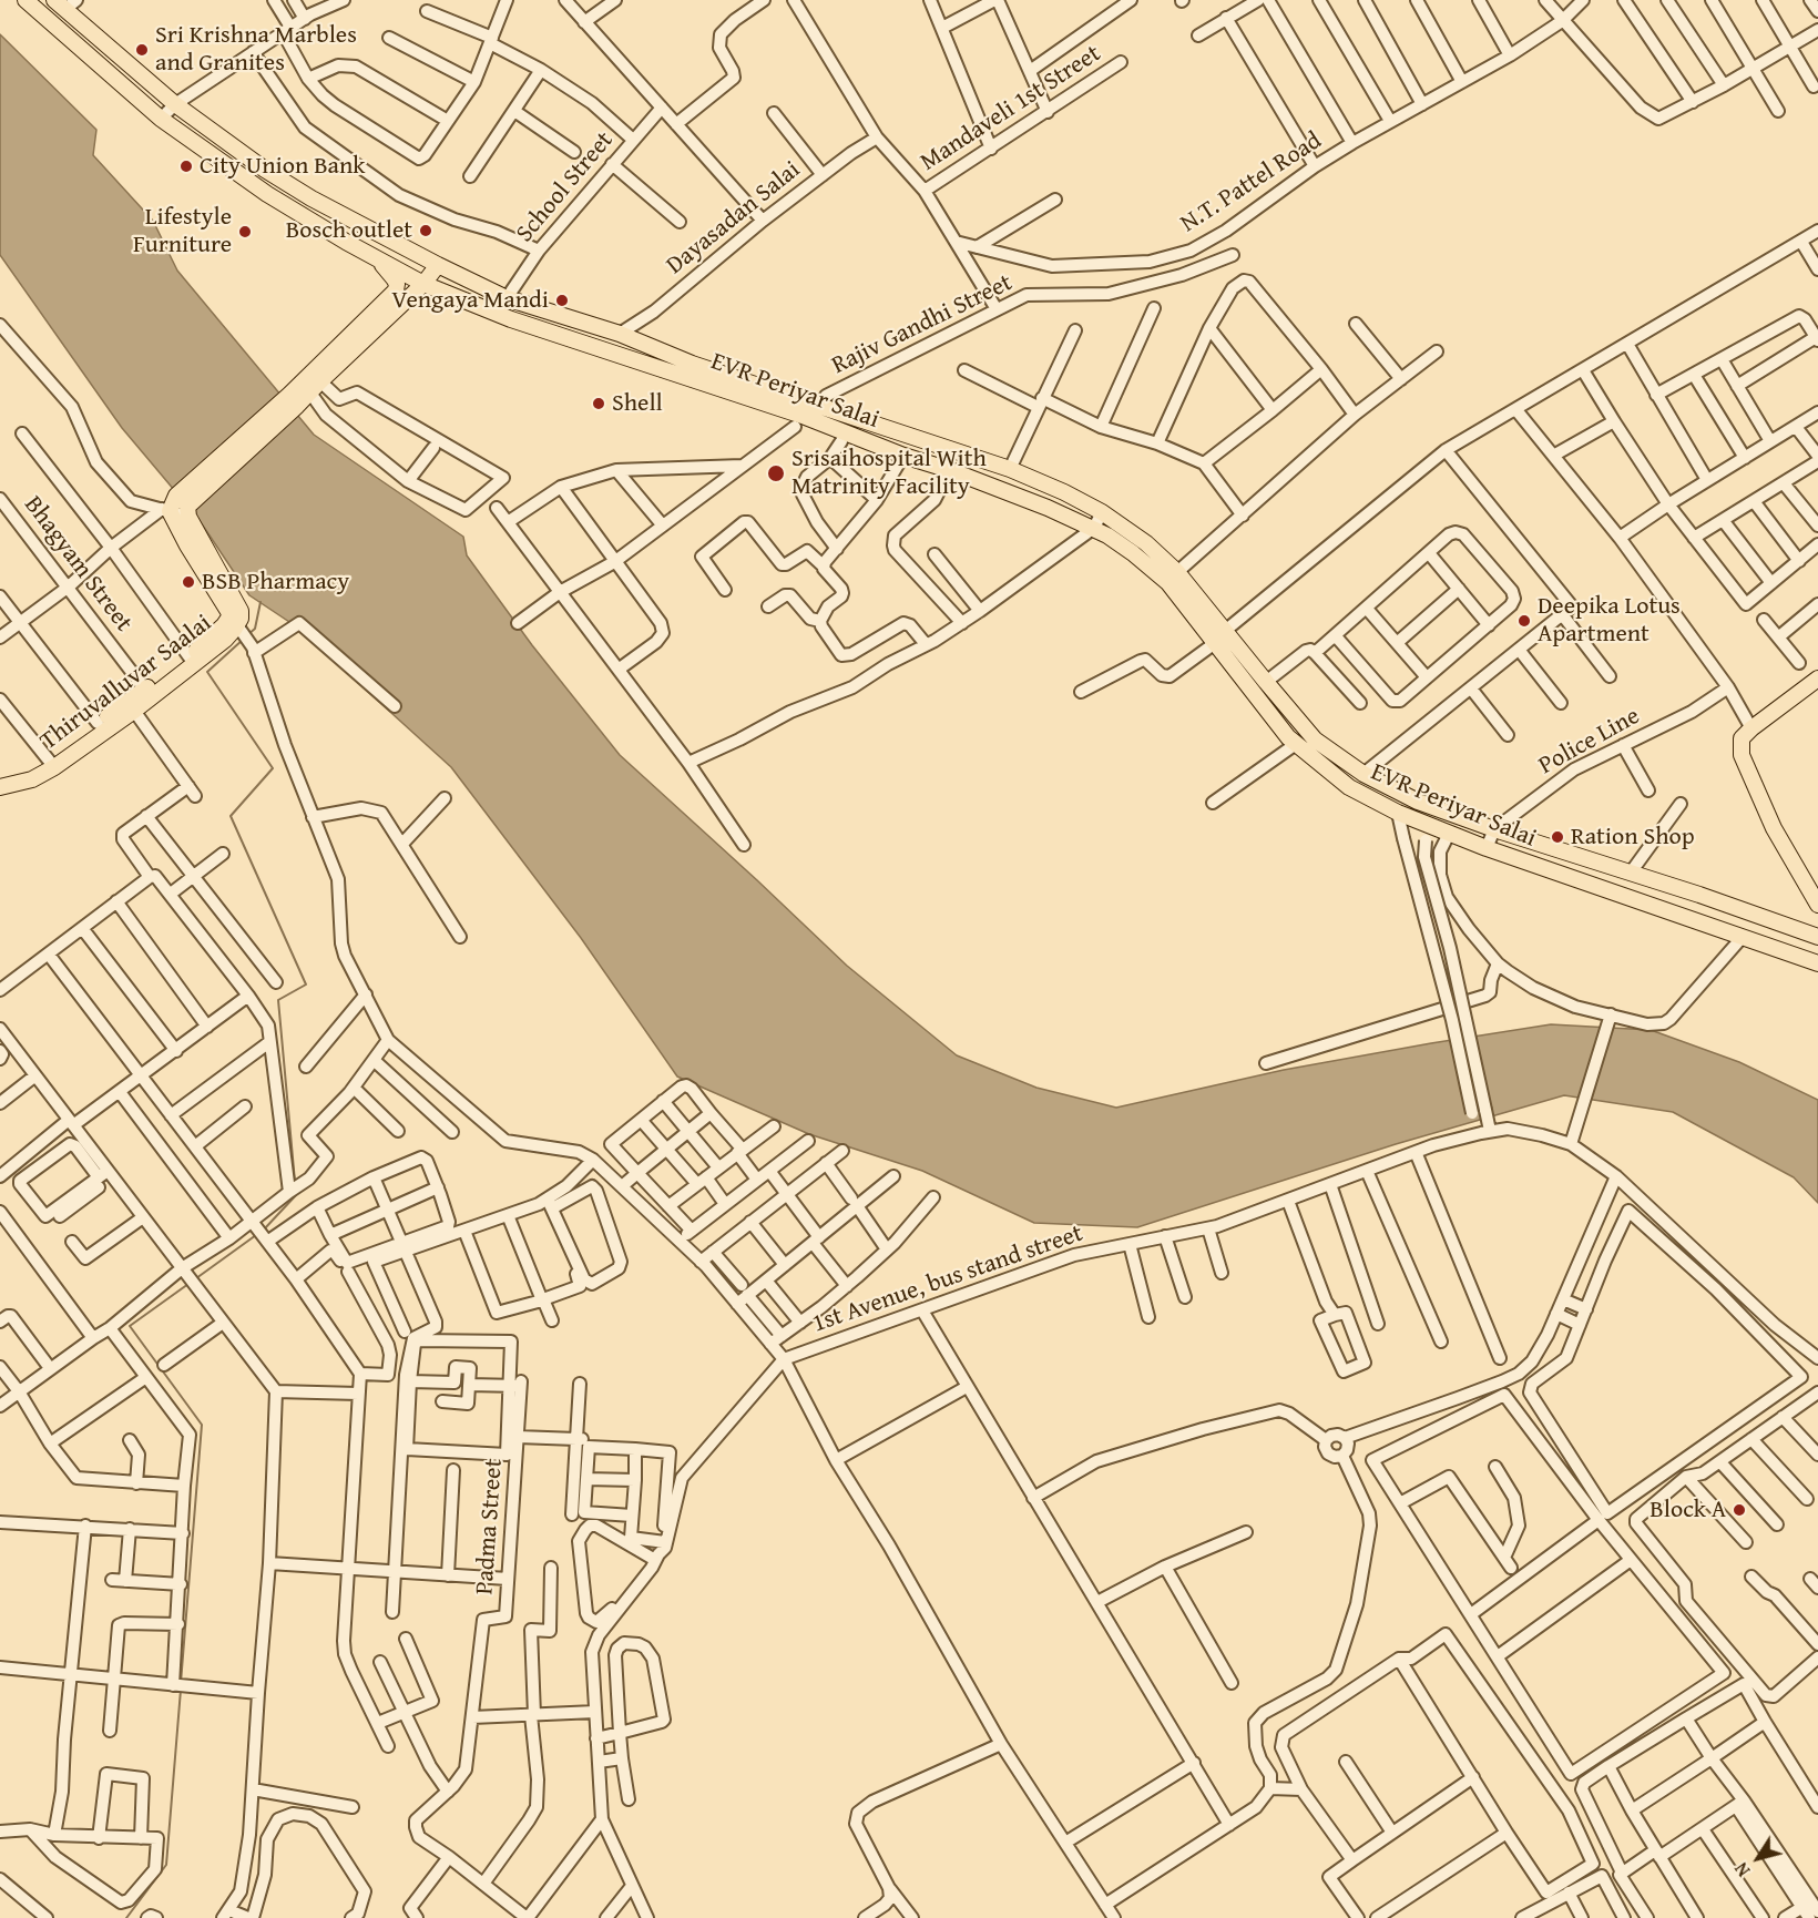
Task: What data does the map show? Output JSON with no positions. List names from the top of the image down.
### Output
{
  "streets": {
    "main road": ["EVR Periyar Salai", "Thiruvalluvar Saalai"],
    "street": [
      "Mandaveli 1st Street",
      "N.T. Pattel Road",
      "School Street",
      "Dayasadan Salai",
      "Rajiv Gandhi Street",
      "Bhagyam Street",
      "Police Line",
      "1st Avenue, bus stand street",
      "Padma Street"
    ]
  },
  "crossings": [
    ["School Street", "EVR Periyar Salai"],
    ["Dayasadan Salai", "EVR Periyar Salai"],
    ["EVR Periyar Salai", "Police Line"],
    ["Bhagyam Street", "Thiruvalluvar Saalai"]
  ],
  "places": [
    "Sri Krishna Marbles and Granites",
    "City Union Bank",
    "Bosch outlet",
    "Lifestyle Furniture",
    "Vengaya Mandi",
    "Shell",
    "Srisaihospital With Matrinity Facility",
    "BSB Pharmacy",
    "Deepika Lotus Apartment",
    "Ration Shop",
    "Block A"
  ],
  "north": "bottom left"
}
